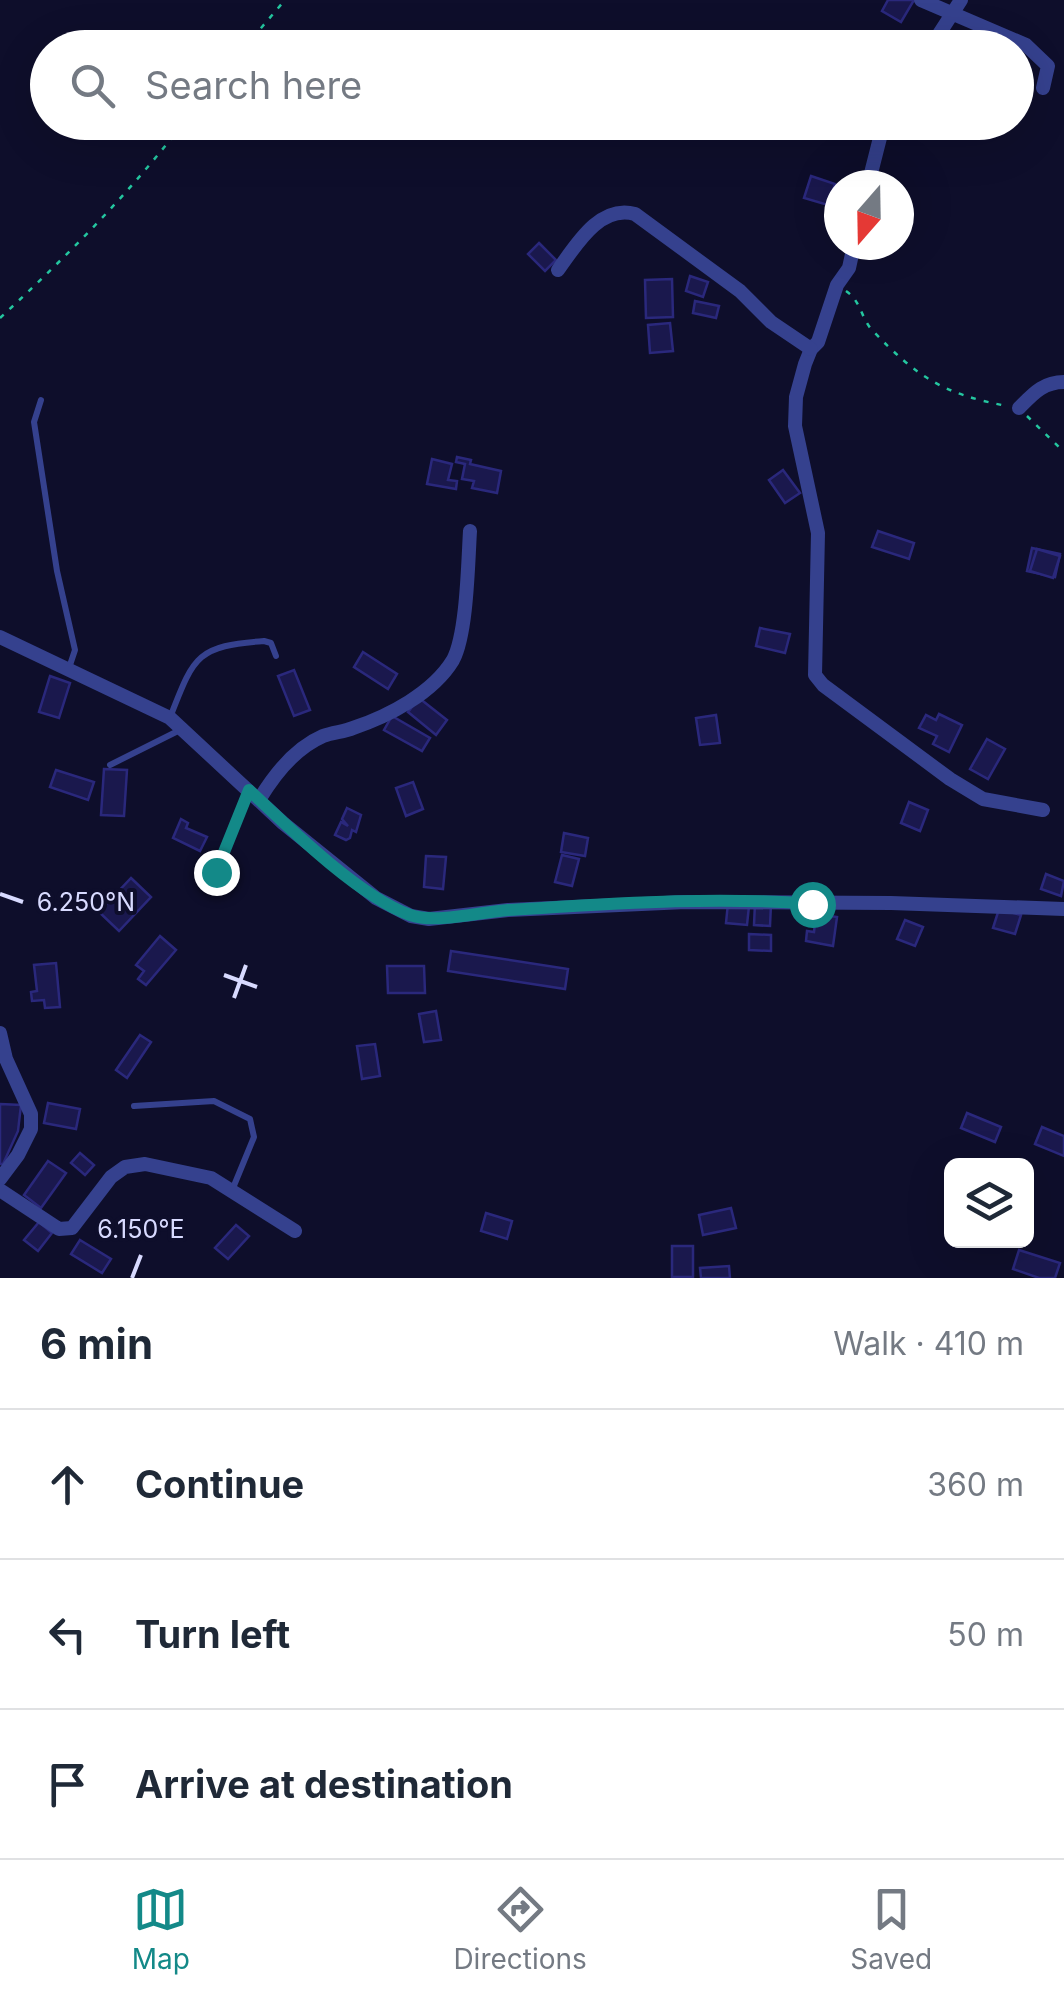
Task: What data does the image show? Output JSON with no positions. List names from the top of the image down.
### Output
{
  "north": "bottom",
  "page": {
    "search": "Search here",
    "heading": ["6 min", "Walk · 410 m"],
    "list": [
      ["Continue", "360 m"],
      ["Turn left", "50 m"],
      "Arrive at destination"
    ],
    "nav": ["Map", "Directions", "Saved"]
  },
  "coordinates": ["6.250°N", "6.150°E"]
}
